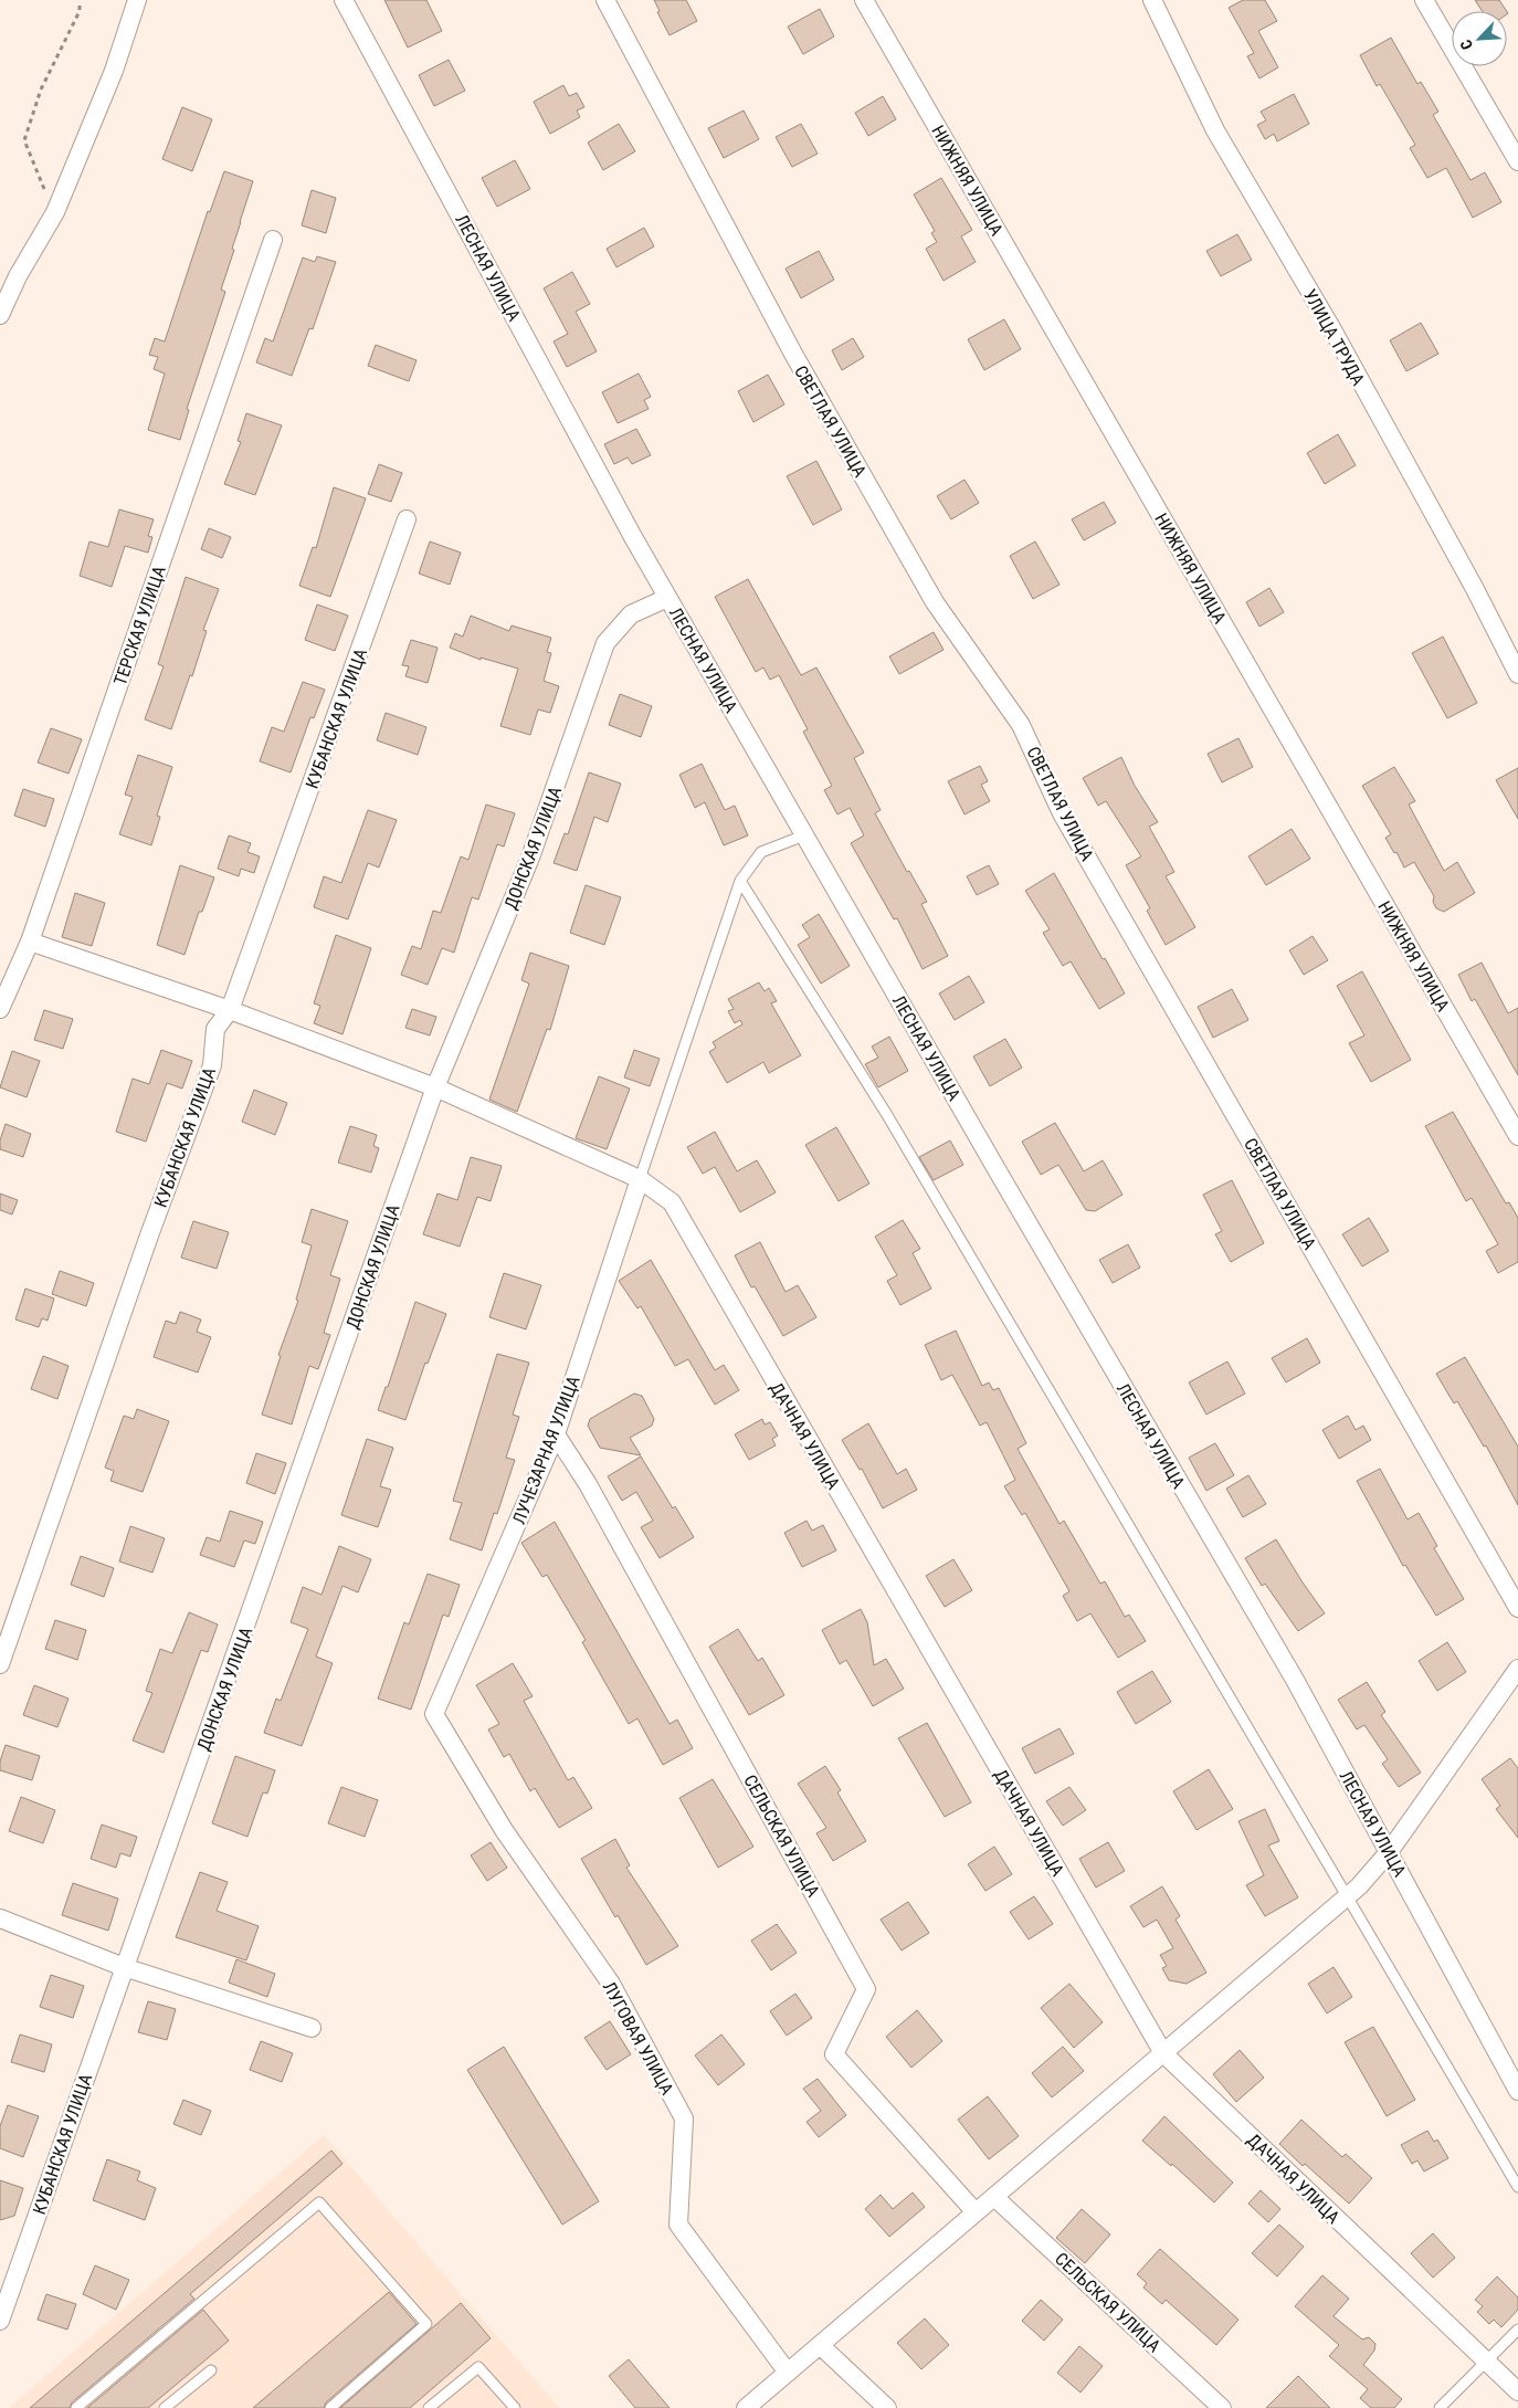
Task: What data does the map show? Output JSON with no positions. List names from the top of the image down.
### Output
{
  "streets": {
    "street": [
      "НИЖНЯЯ УЛИЦА",
      "ЛЕСНАЯ УЛИЦА",
      "УЛИЦА ТРУДА",
      "СВЕТЛАЯ УЛИЦА",
      "ТЕРСКАЯ УЛИЦА",
      "КУБАНСКАЯ УЛИЦА",
      "ДОНСКАЯ УЛИЦА",
      "ДАЧНАЯ УЛИЦА",
      "ЛУЧЕЗАРНАЯ УЛИЦА",
      "СЕЛЬСКАЯ УЛИЦА",
      "ЛУГОВАЯ УЛИЦА"
    ]
  },
  "crossings": [
    ["ЛЕСНАЯ УЛИЦА", "ДОНСКАЯ УЛИЦА"],
    ["ТЕРСКАЯ УЛИЦА", "ДАЧНАЯ УЛИЦА"],
    ["КУБАНСКАЯ УЛИЦА", "ДОНСКАЯ УЛИЦА"],
    ["КУБАНСКАЯ УЛИЦА", "ДАЧНАЯ УЛИЦА"],
    ["ДОНСКАЯ УЛИЦА", "ДАЧНАЯ УЛИЦА"],
    ["ДАЧНАЯ УЛИЦА", "ЛУЧЕЗАРНАЯ УЛИЦА"],
    ["ЛУЧЕЗАРНАЯ УЛИЦА", "СЕЛЬСКАЯ УЛИЦА"],
    ["ЛУЧЕЗАРНАЯ УЛИЦА", "ЛУГОВАЯ УЛИЦА"]
  ],
  "north": "bottom left"
}
